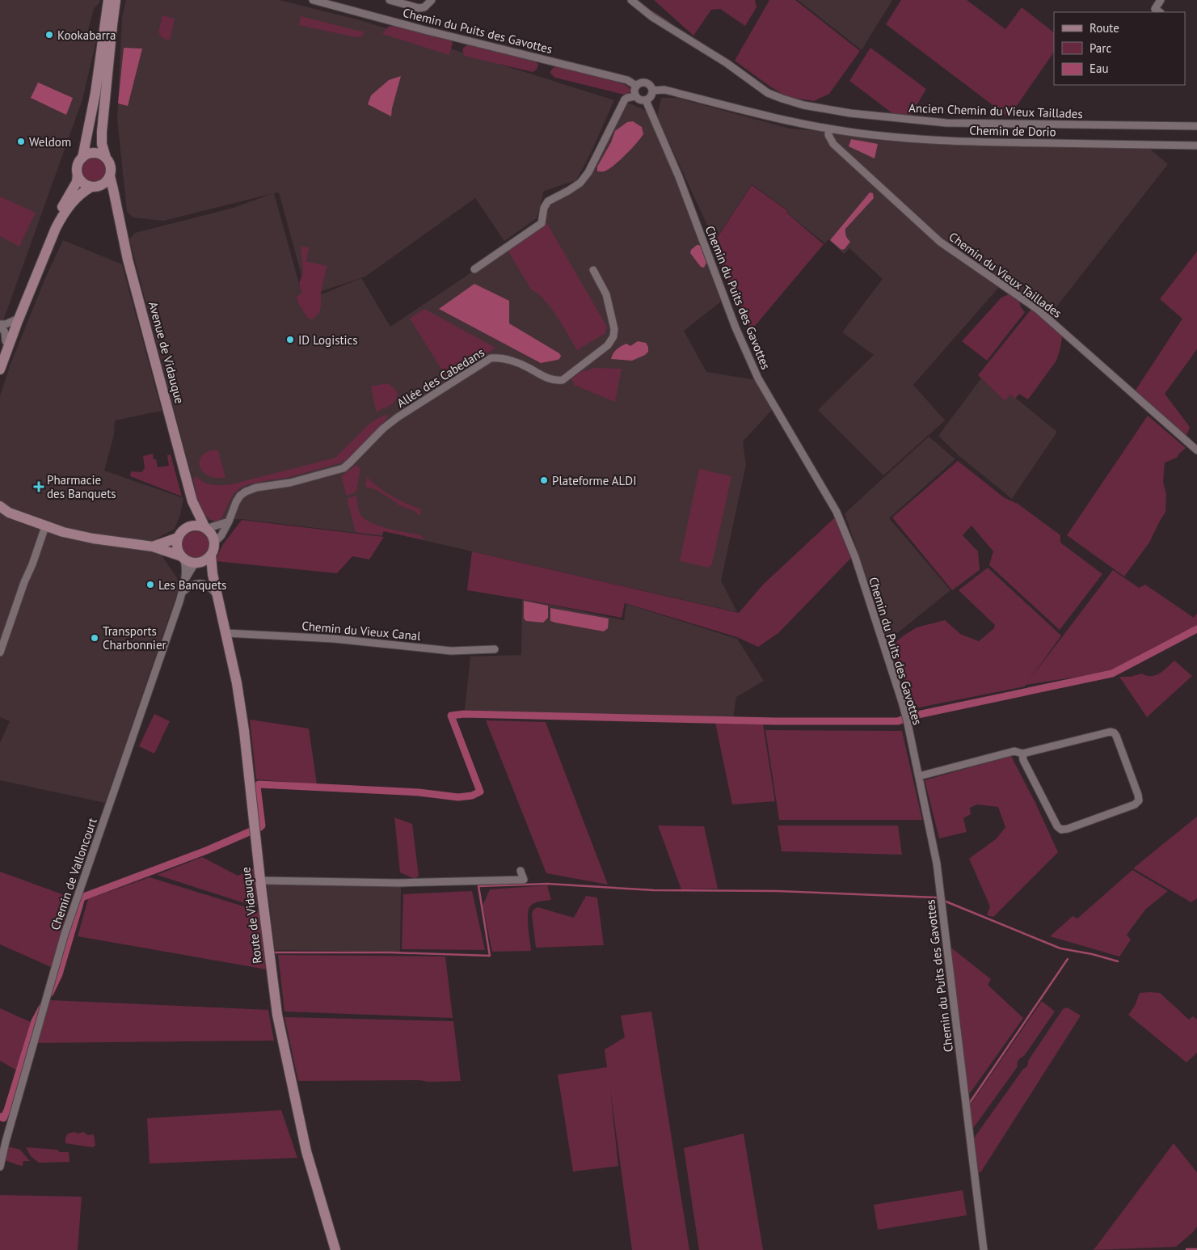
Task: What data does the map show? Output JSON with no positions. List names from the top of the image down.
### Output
{
  "streets": {
    "street": [
      "Chemin du Puits des Gavottes",
      "Ancien Chemin du Vieux Taillades",
      "Chemin de Dorio",
      "Chemin du Vieux Taillades",
      "Avenue de Vidauque",
      "Allée des Cabedans",
      "Chemin du Vieux Canal",
      "Chemin de Valloncourt",
      "Route de Vidauque"
    ]
  },
  "crossings": [
    ["Chemin du Puits des Gavottes", "Chemin de Dorio"],
    ["Chemin de Dorio", "Chemin du Vieux Taillades"],
    ["Avenue de Vidauque", "Chemin de Valloncourt"],
    ["Avenue de Vidauque", "Route de Vidauque"],
    ["Chemin du Vieux Canal", "Route de Vidauque"],
    ["Chemin de Valloncourt", "Route de Vidauque"]
  ],
  "places": {
    "other": [
      "Kookabarra",
      "Weldom",
      "ID Logistics",
      "Plateforme ALDI",
      "Les Banquets",
      "Transports Charbonnier"
    ],
    "health": ["Pharmacie des Banquets"]
  },
  "legend": ["Route", "Parc", "Eau"]
}
